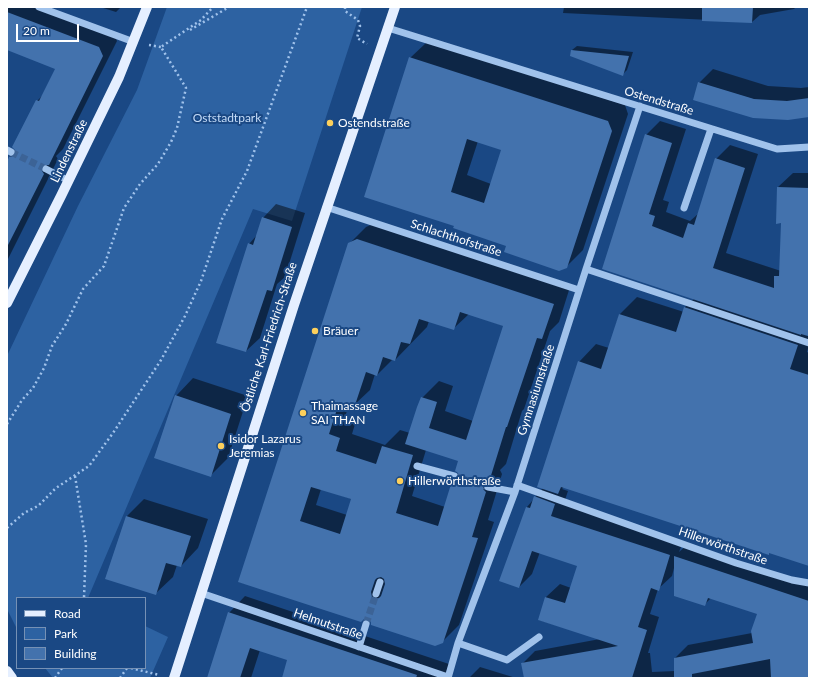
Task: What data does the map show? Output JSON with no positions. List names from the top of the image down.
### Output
{
  "streets": {
    "main road": ["Lindenstraße", "Östliche Karl-Friedrich-Straße"],
    "street": [
      "Ostendstraße",
      "Schlachthofstraße",
      "Gymnasiumstraße",
      "Hillerwörthstraße",
      "Helmutstraße"
    ]
  },
  "crossings": [
    ["Ostendstraße", "Östliche Karl-Friedrich-Straße"],
    ["Ostendstraße", "Gymnasiumstraße"],
    ["Schlachthofstraße", "Östliche Karl-Friedrich-Straße"],
    ["Schlachthofstraße", "Gymnasiumstraße"],
    ["Östliche Karl-Friedrich-Straße", "Helmutstraße"],
    ["Gymnasiumstraße", "Hillerwörthstraße"],
    ["Gymnasiumstraße", "Helmutstraße"]
  ],
  "parks": ["Oststadtpark"],
  "places": [
    "Ostendstraße",
    "Bräuer",
    "Thaimassage SAI THAN",
    "Isidor Lazarus Jeremias",
    "Hillerwörthstraße"
  ],
  "legend": ["Road", "Park", "Building"],
  "scale_bar": "20 m"
}
